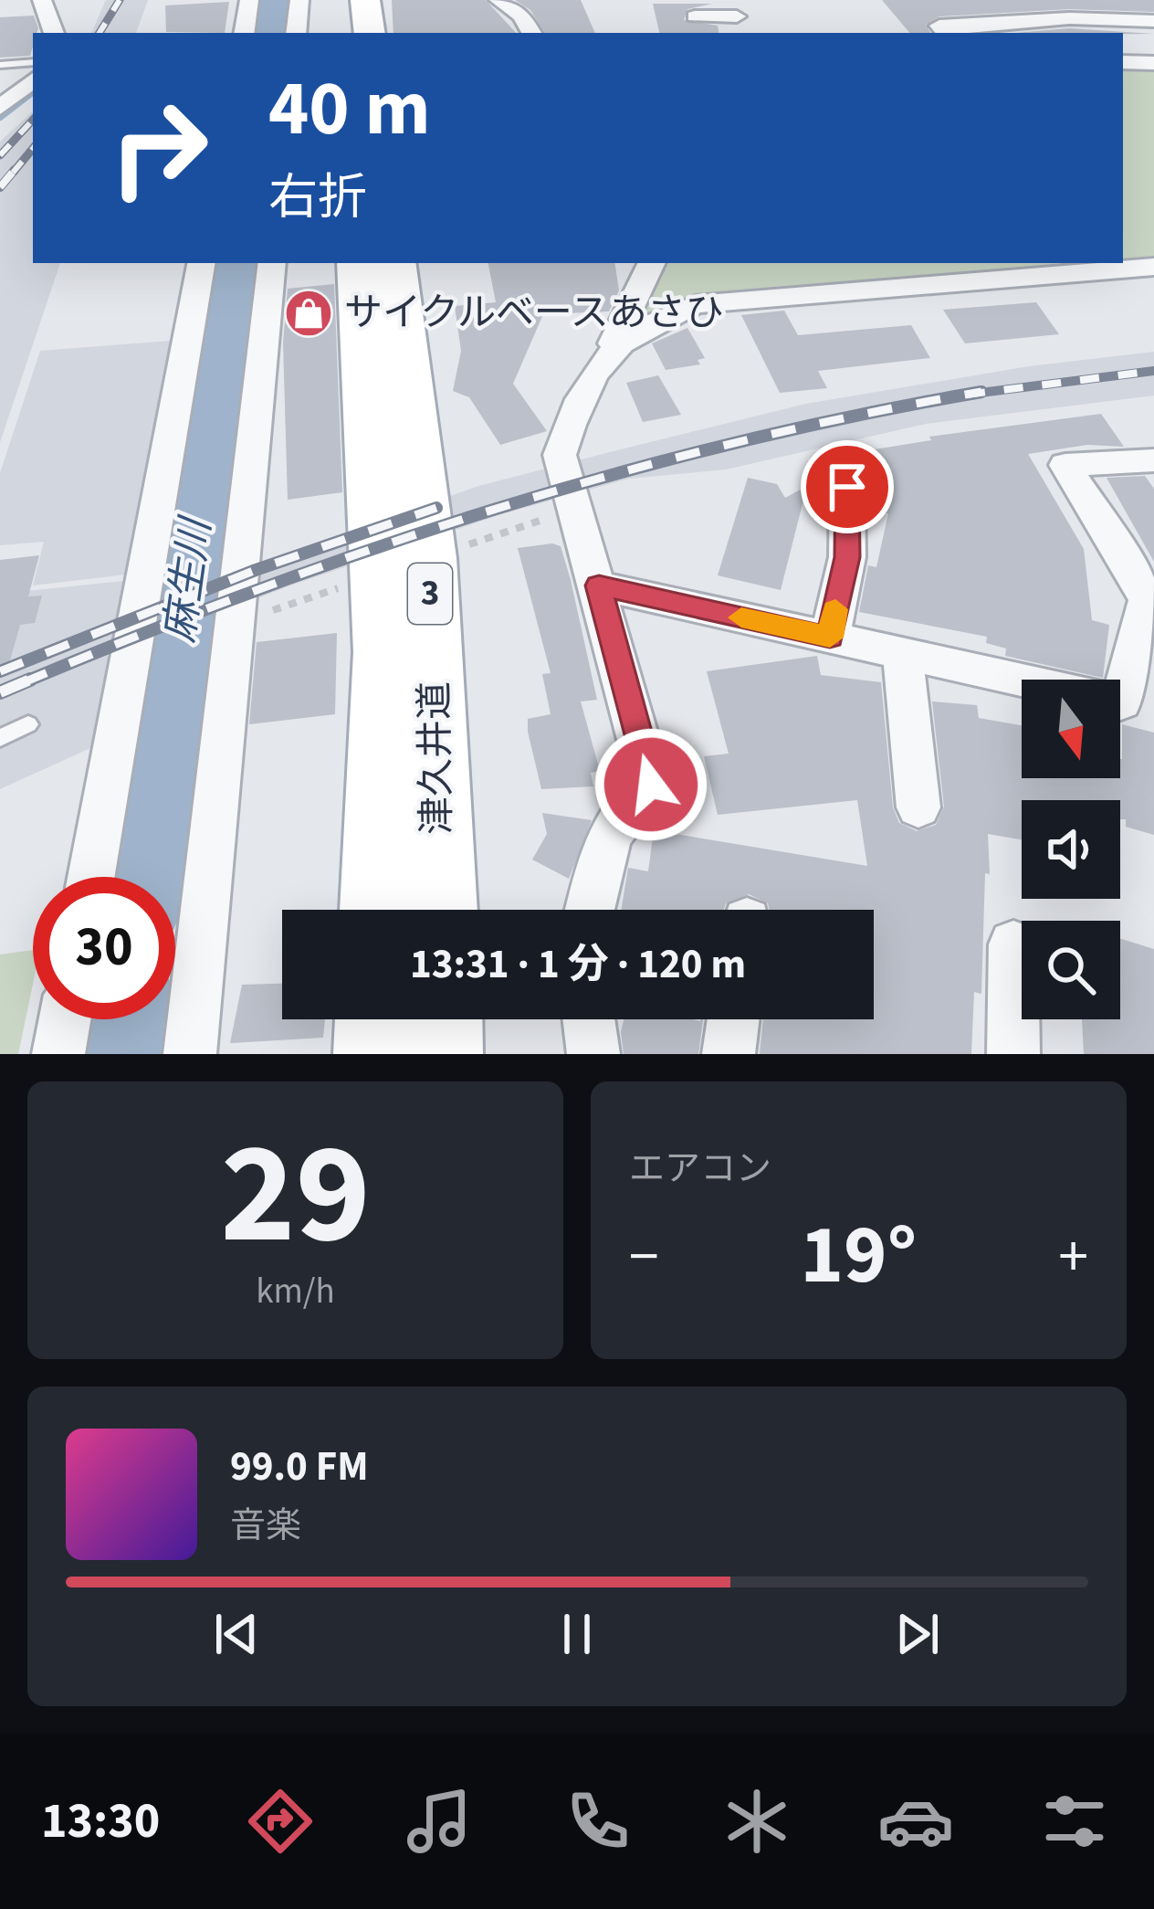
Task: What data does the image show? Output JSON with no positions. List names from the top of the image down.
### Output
{
  "streets": {
    "main road": ["3", "津久井道"]
  },
  "water": ["麻生川"],
  "places": {
    "shop": ["サイクルベースあさひ"]
  },
  "north": "bottom",
  "page": {
    "turn": ["40 m", "右折"],
    "limit": "30",
    "trip": "13:31 · 1 分 · 120 m",
    "tile": [
      ["29", "km/h"],
      "エアコン"
    ],
    "heat": ["−", "19°", "+"],
    "song": ["99.0 FM", "音楽"],
    "tabs": "13:30"
  }
}
